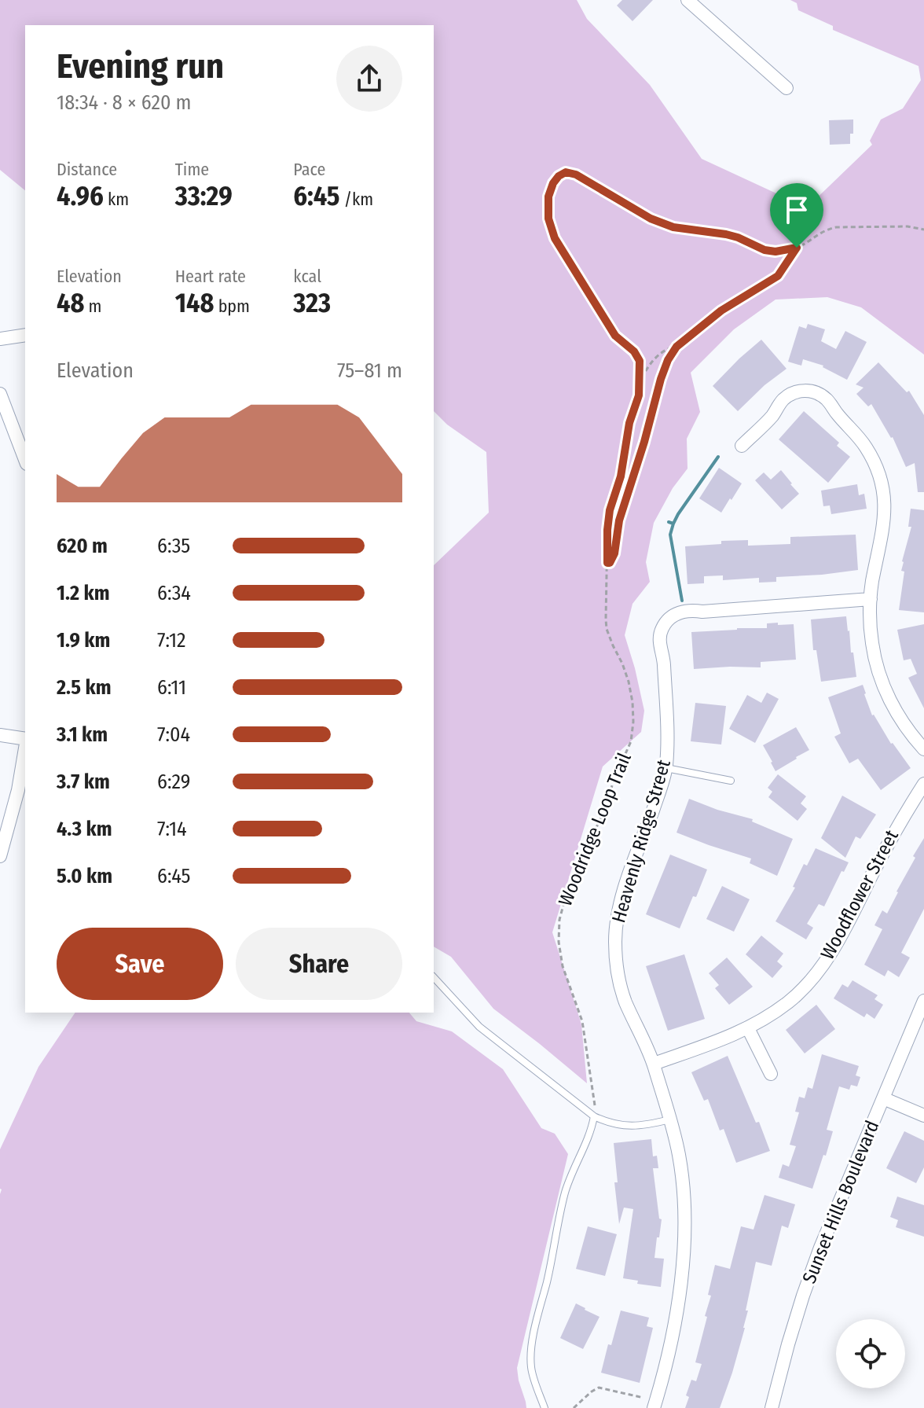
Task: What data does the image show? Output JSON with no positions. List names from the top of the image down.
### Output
{
  "streets": {
    "street": ["Heavenly Ridge Street", "Woodflower Street", "Sunset Hills Boulevard"],
    "path": ["Woodridge Loop Trail"]
  },
  "crossings": [
    ["Heavenly Ridge Street", "Woodflower Street"]
  ],
  "page": {
    "heading": ["Evening run", "18:34 · 8 × 620 m"],
    "stats": [
      ["Distance", "4.96 km"],
      ["Time", "33:29"],
      ["Pace", "6:45 /km"],
      ["Elevation", "48 m"],
      ["Heart rate", "148 bpm"],
      ["kcal", "323"]
    ],
    "chart": ["Elevation", "75–81 m"],
    "list": [
      {
        "name": "620 m",
        "note": "6:35"
      },
      {
        "name": "1.2 km",
        "note": "6:34"
      },
      {
        "name": "1.9 km",
        "note": "7:12"
      },
      {
        "name": "2.5 km",
        "note": "6:11"
      },
      {
        "name": "3.1 km",
        "note": "7:04"
      },
      {
        "name": "3.7 km",
        "note": "6:29"
      },
      {
        "name": "4.3 km",
        "note": "7:14"
      },
      {
        "name": "5.0 km",
        "note": "6:45"
      }
    ],
    "buttons": ["Save", "Share"]
  }
}
